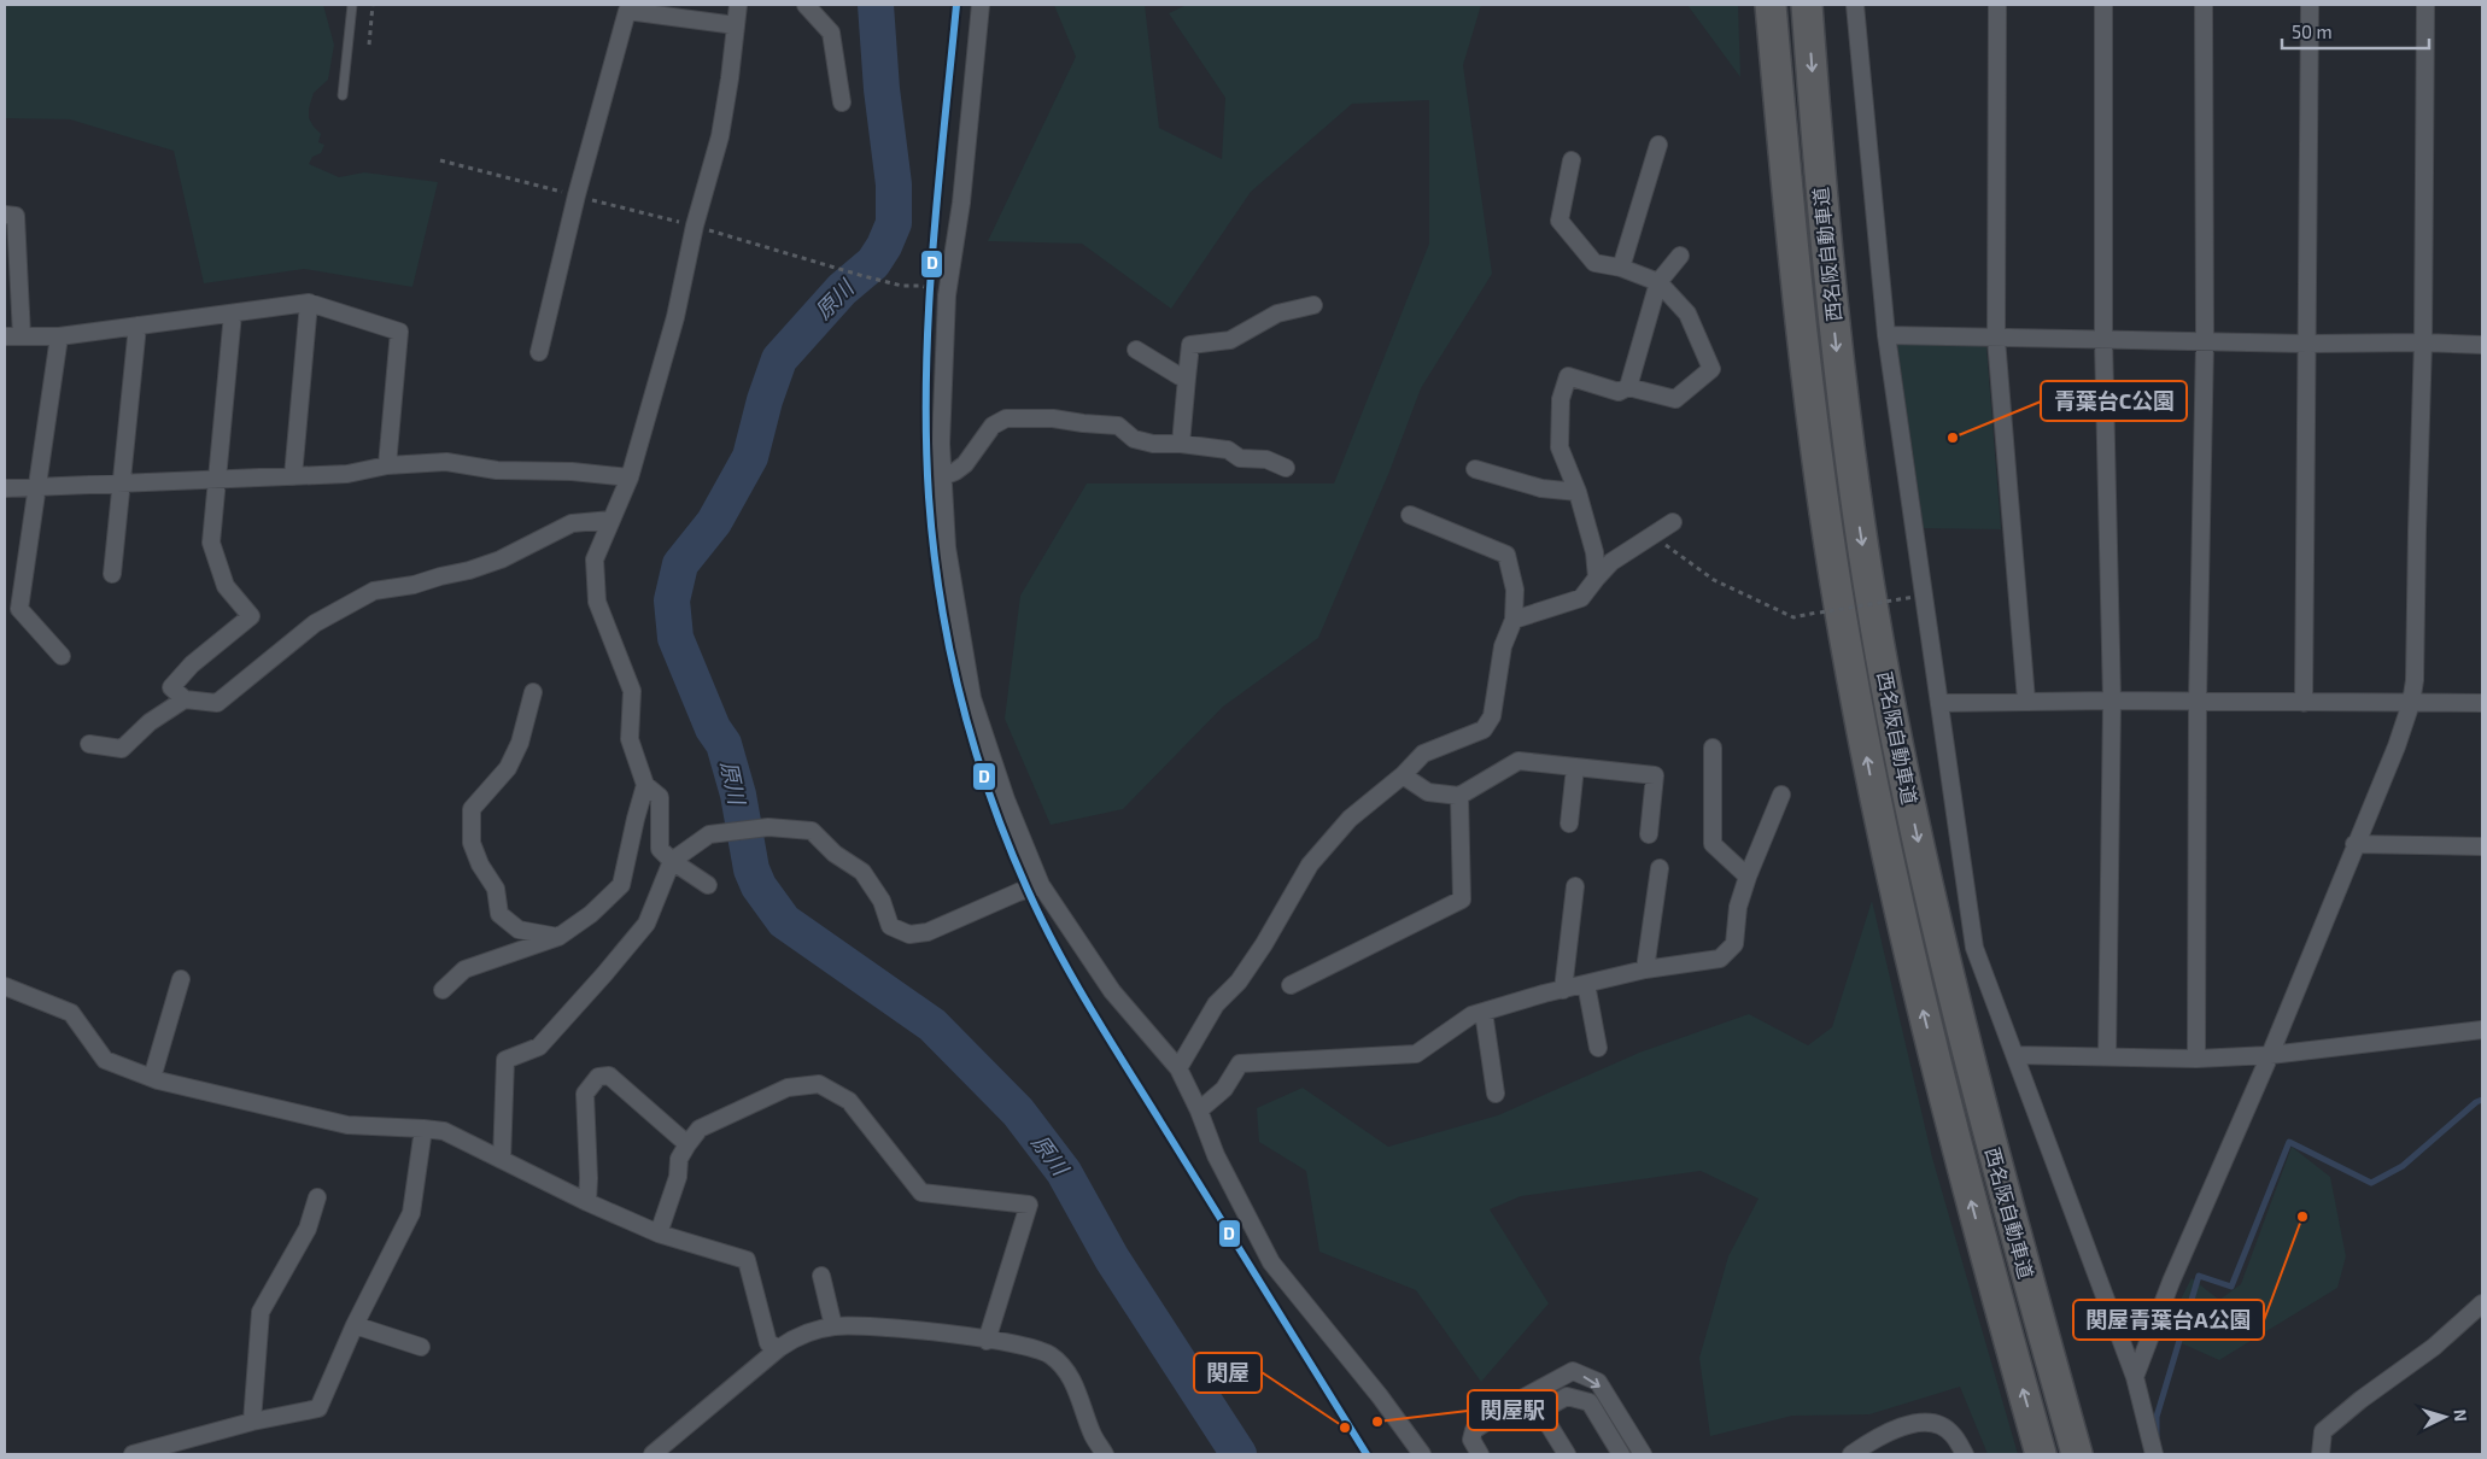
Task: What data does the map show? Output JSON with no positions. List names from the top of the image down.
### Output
{
  "streets": {
    "highway": ["西名阪自動車道"]
  },
  "water": ["原川"],
  "places": [
    "青葉台C公園",
    "関屋青葉台A公園",
    "関屋駅",
    "関屋"
  ],
  "lines": ["transit line D"],
  "scale_bar": "50 m",
  "north": "right"
}
